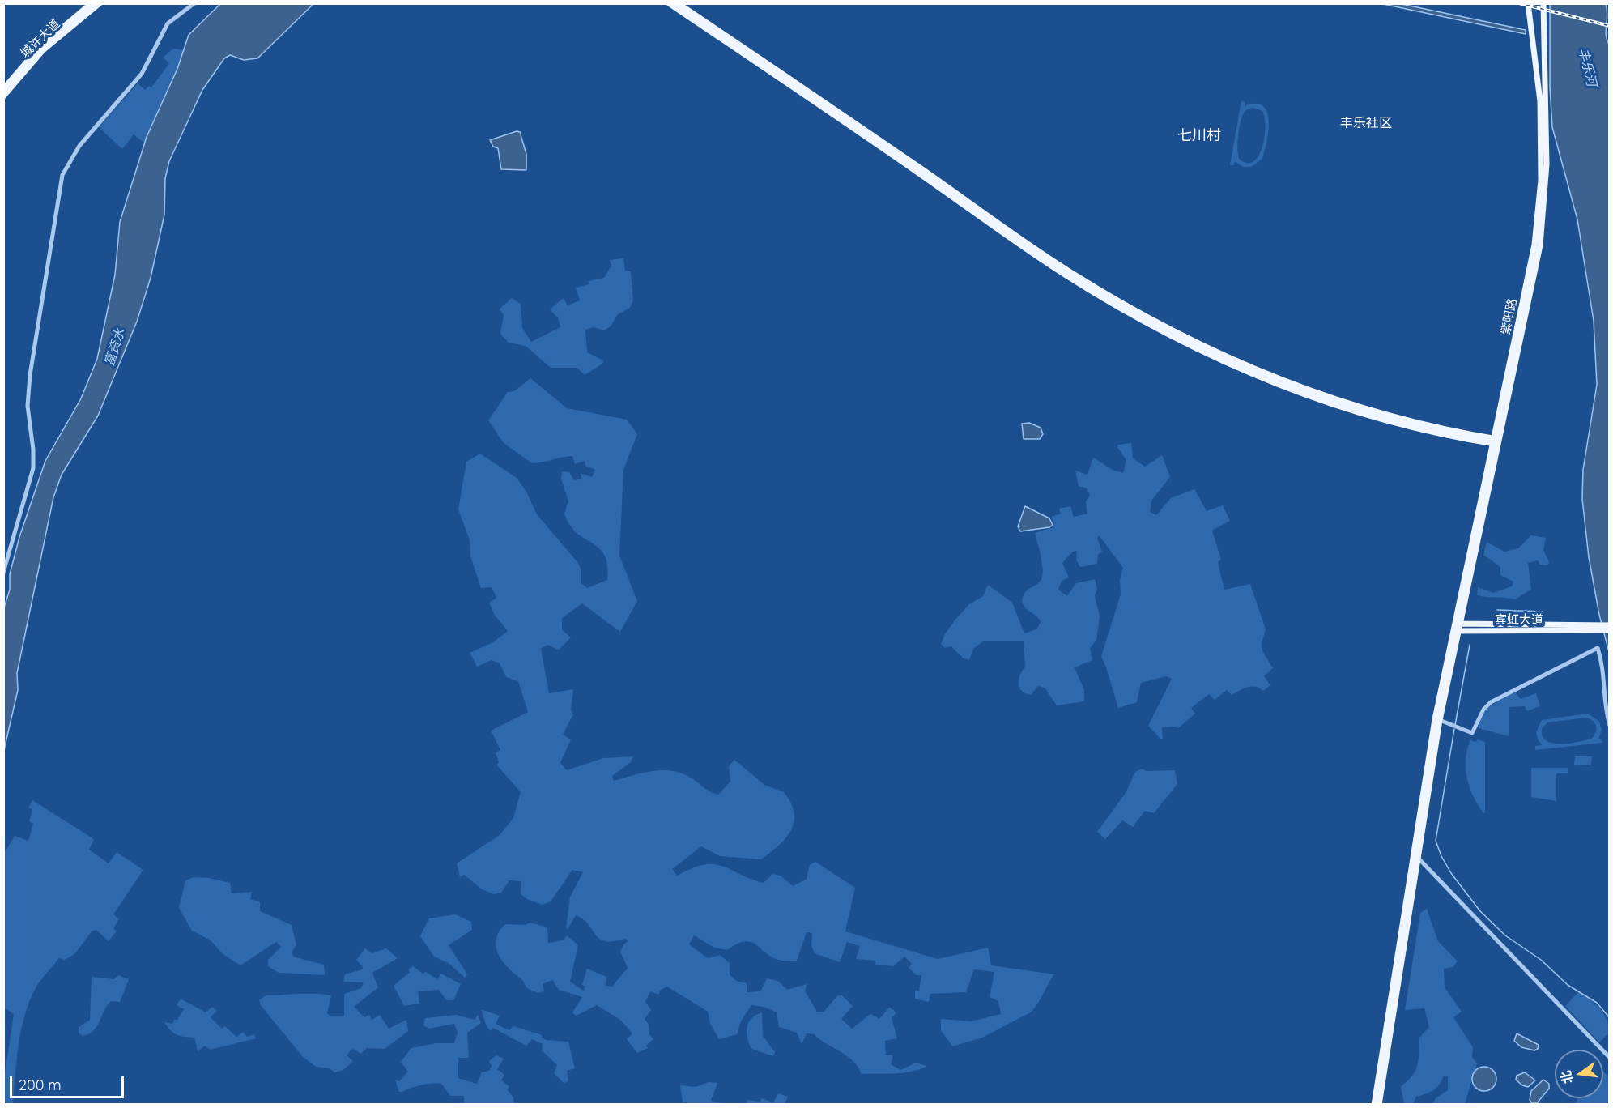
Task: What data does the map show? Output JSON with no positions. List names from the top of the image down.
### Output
{
  "streets": {
    "main road": ["城许大道", "紫阳路", "宾虹大道"]
  },
  "crossings": [
    ["紫阳路", "宾虹大道"]
  ],
  "districts": ["丰乐社区", "七川村"],
  "water": ["丰乐河", "富资水"],
  "scale_bar": "200 m",
  "north": "left"
}
